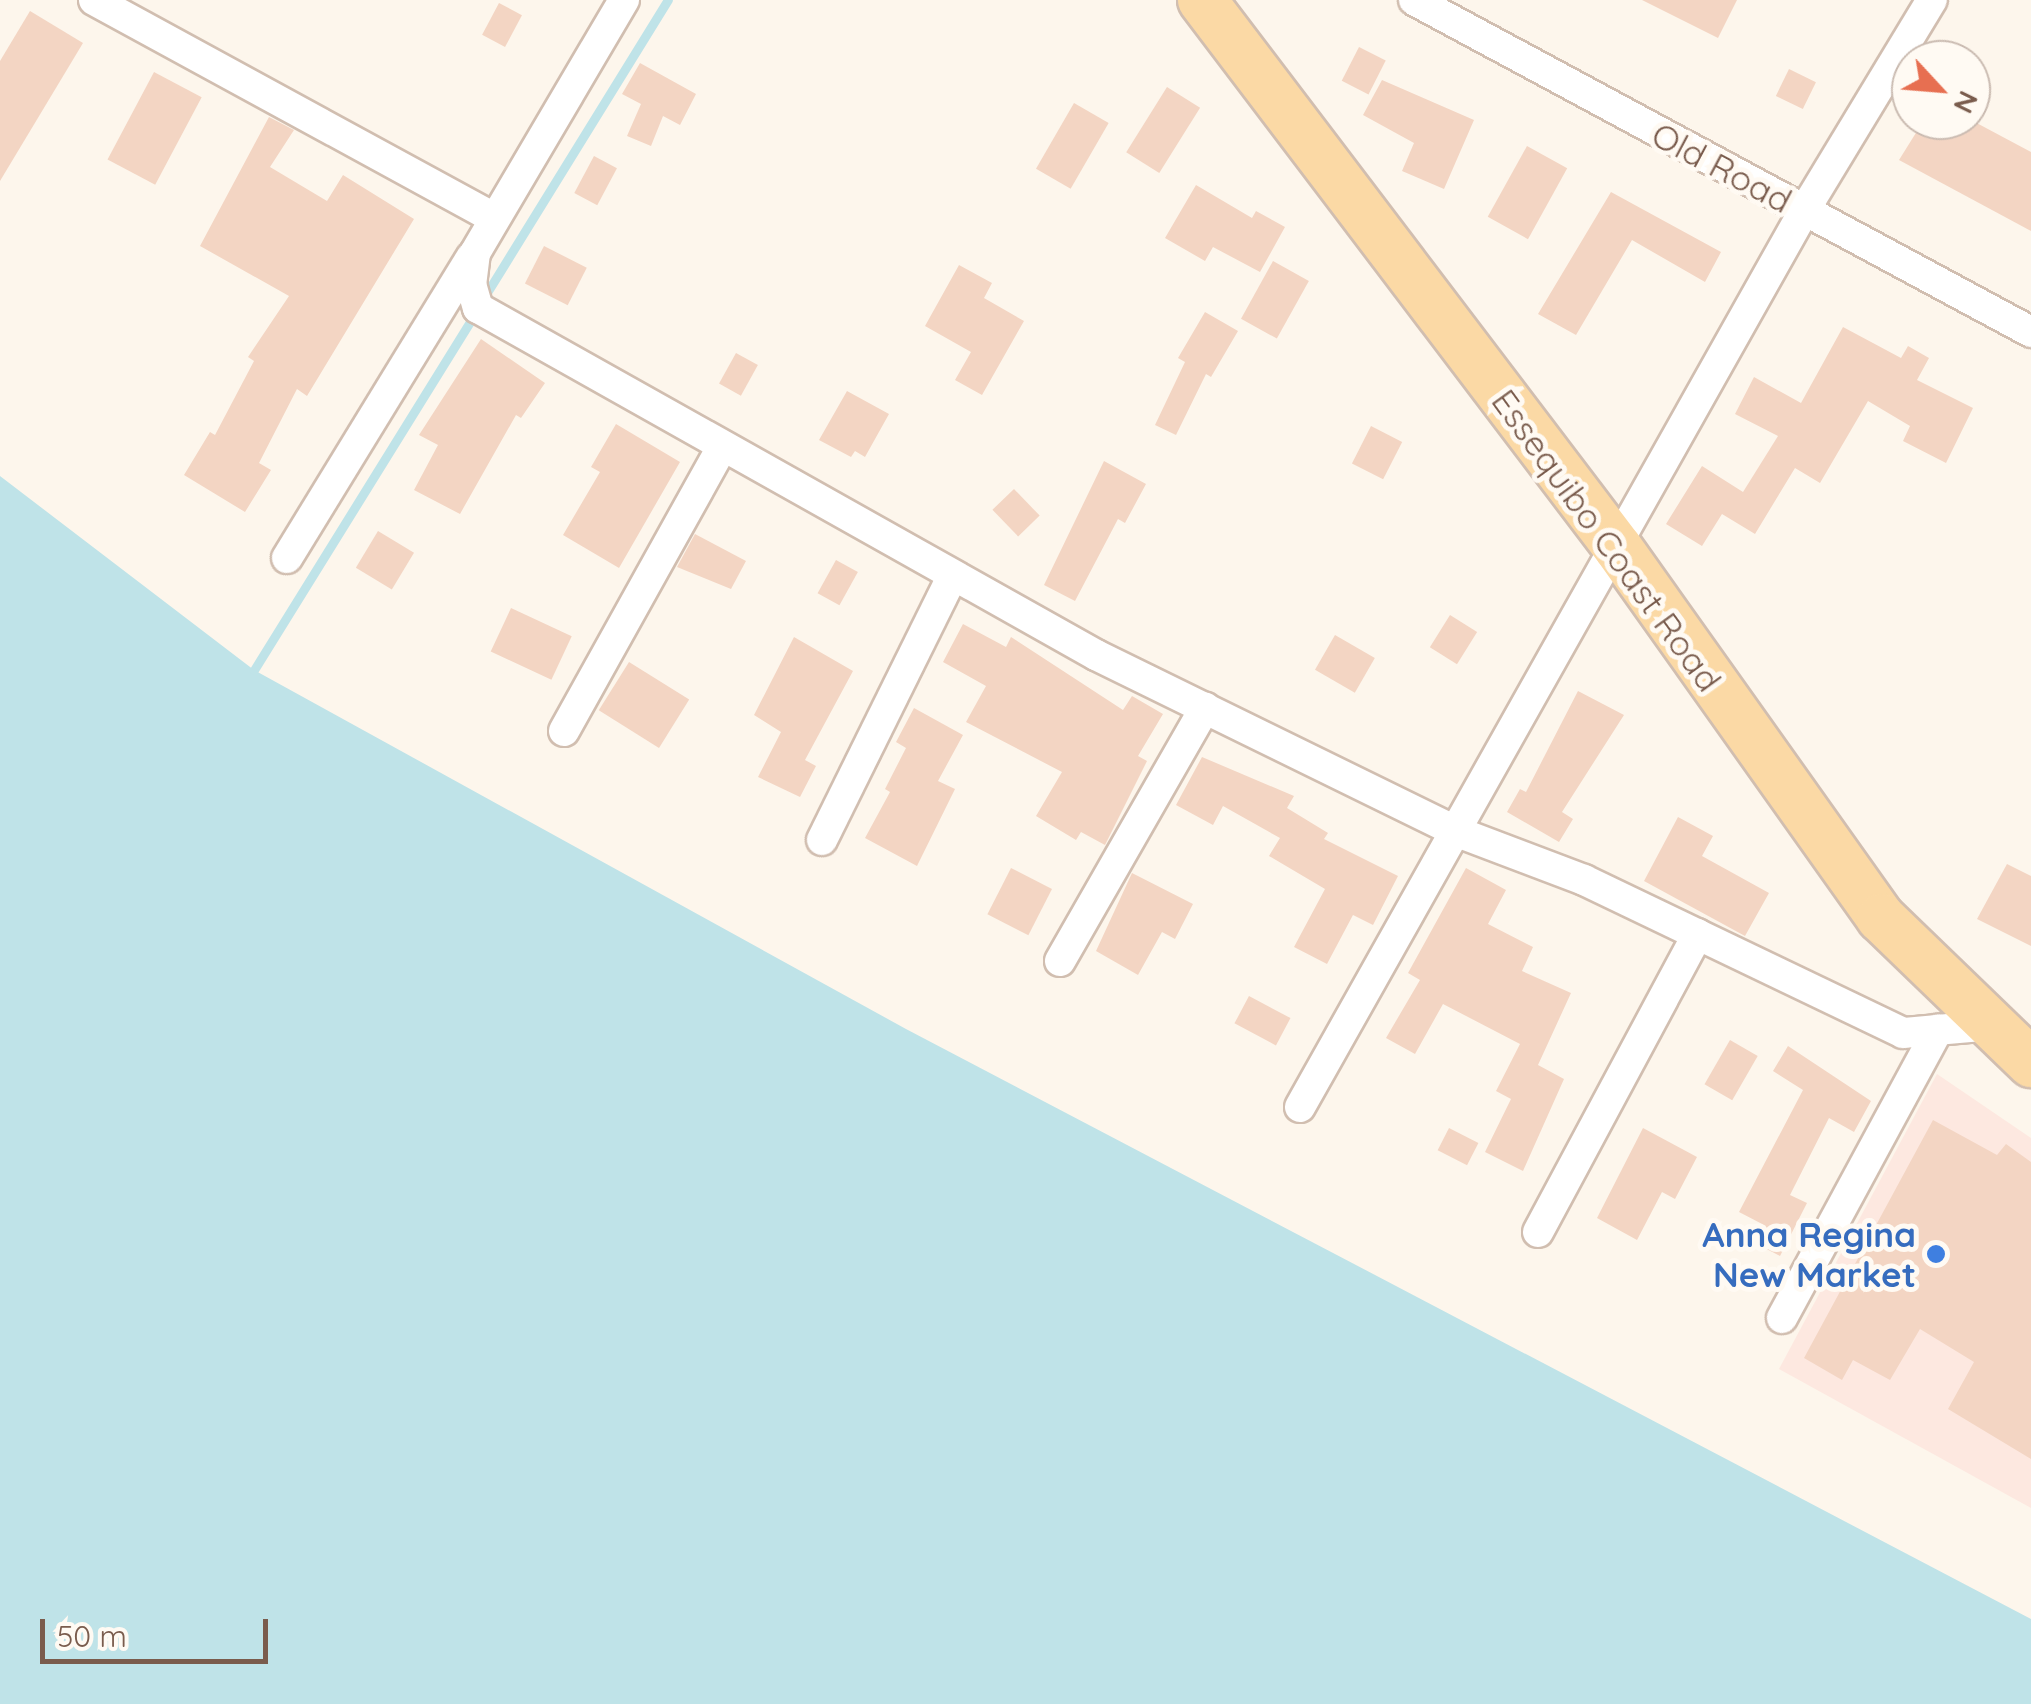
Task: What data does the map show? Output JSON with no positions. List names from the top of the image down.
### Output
{
  "streets": {
    "main road": ["Essequibo Coast Road"],
    "street": ["Old Road"]
  },
  "places": ["Anna Regina New Market"],
  "scale_bar": "50 m",
  "north": "bottom right"
}
